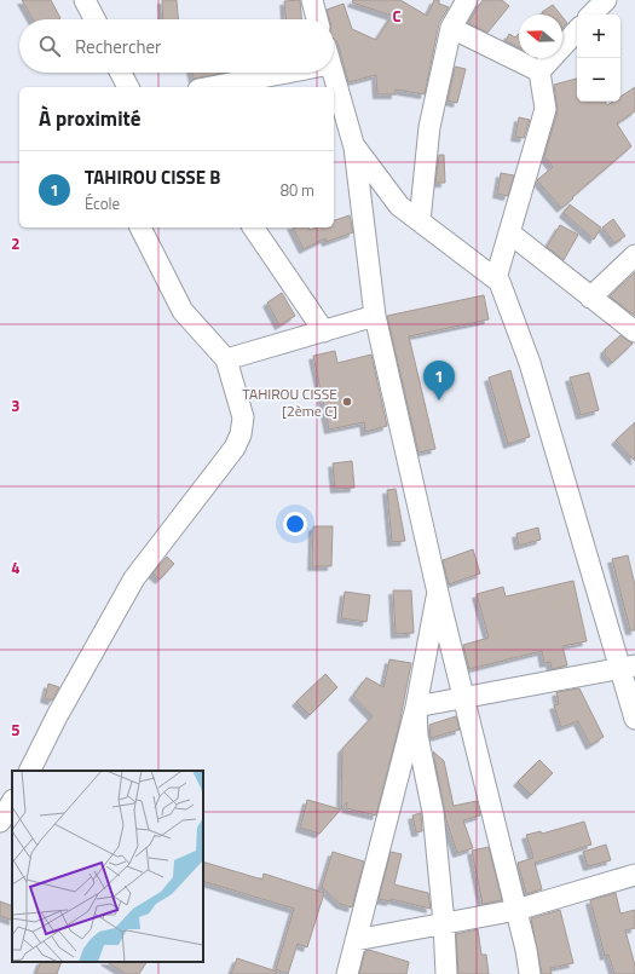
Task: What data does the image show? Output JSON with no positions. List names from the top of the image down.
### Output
{
  "places": ["TAHIROU CISSE [2ème C]"],
  "north": "left",
  "page": {
    "map_buttons": ["+", "−"],
    "search": "Rechercher",
    "heading": "À proximité",
    "list": [
      {
        "mark": "1",
        "name": "TAHIROU CISSE B",
        "note": "École",
        "value": "80 m"
      }
    ],
    "pins": "1"
  },
  "grid": {
    "columns": ["C"],
    "rows": [
      "2",
      "3",
      "4",
      "5"
    ]
  }
}
